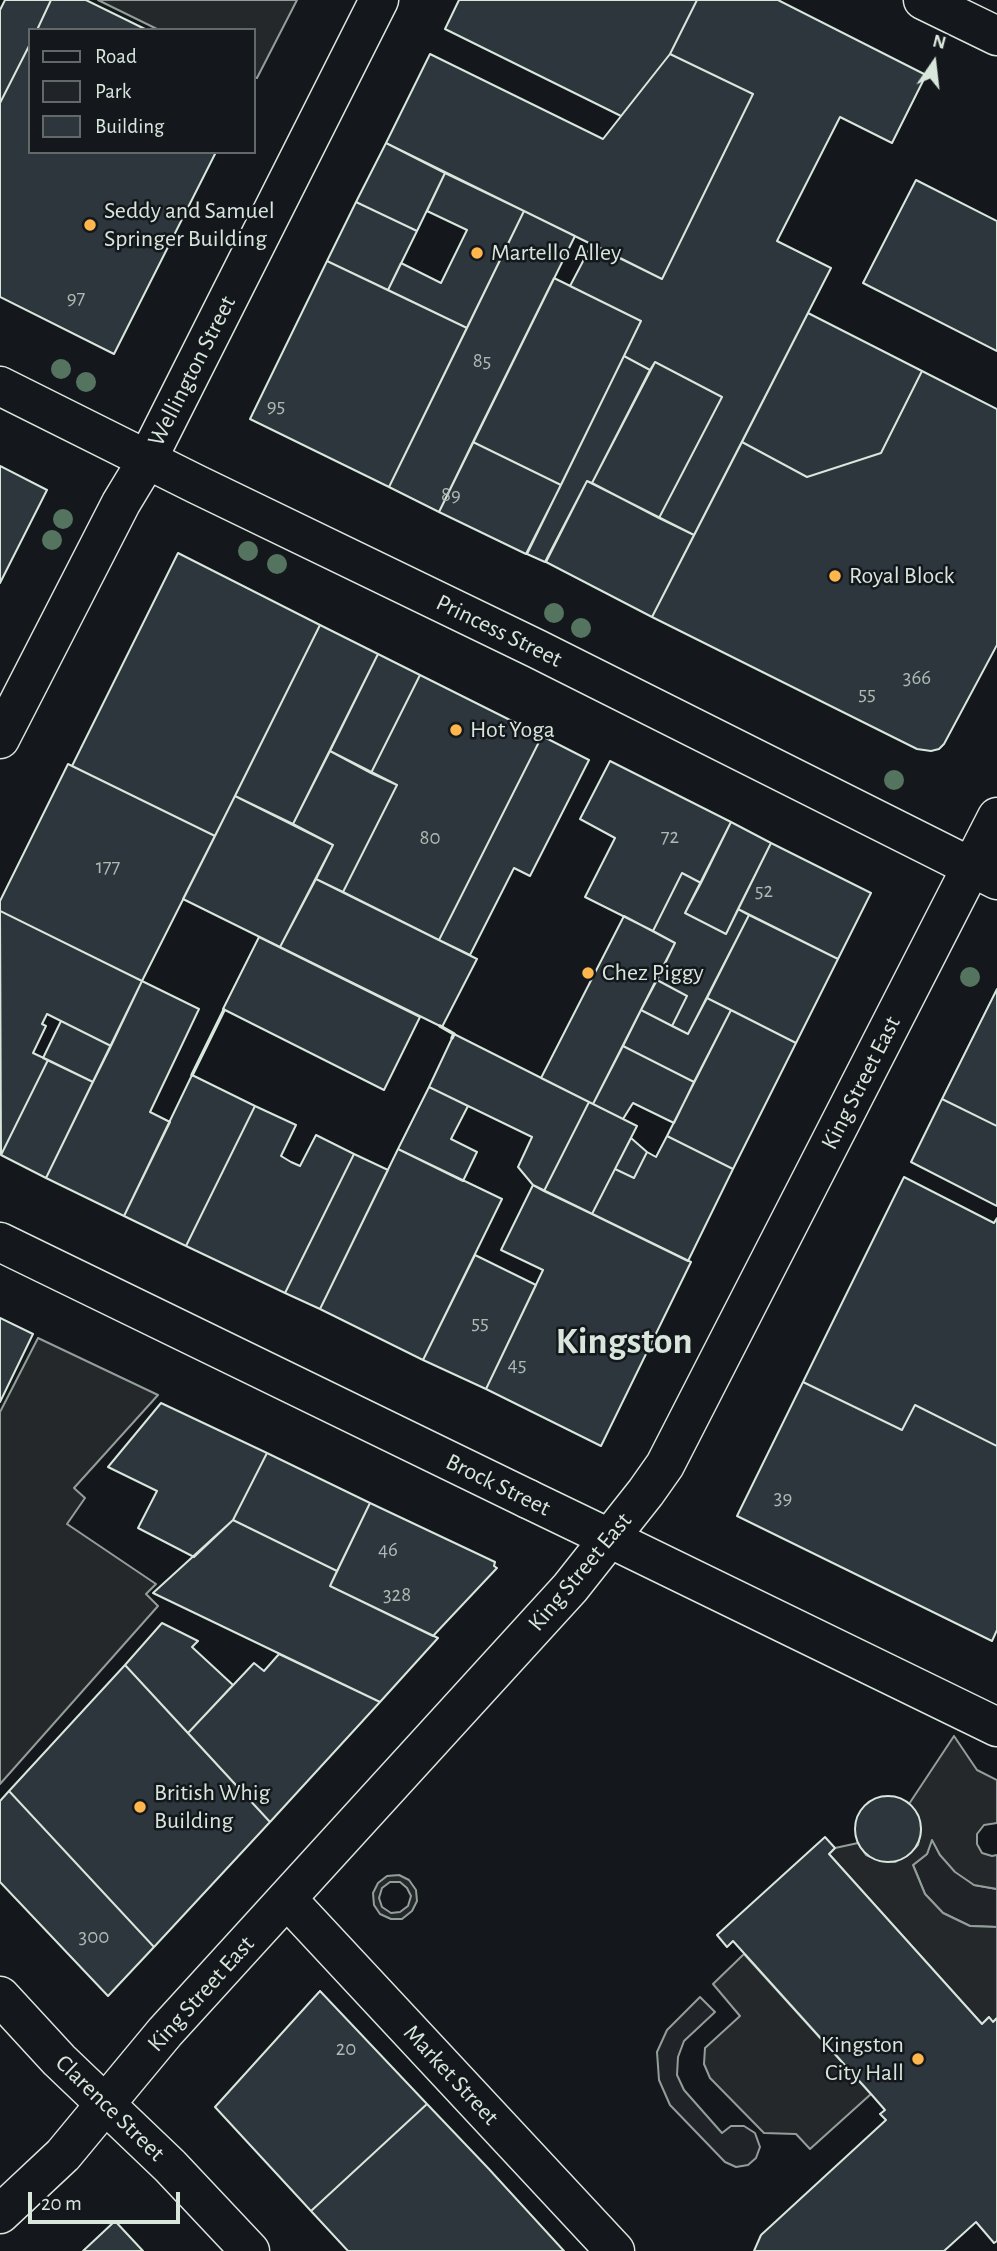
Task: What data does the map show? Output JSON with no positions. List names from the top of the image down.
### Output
{
  "streets": {
    "main road": [
      "Wellington Street",
      "Princess Street",
      "King Street East",
      "Brock Street",
      "Market Street",
      "Clarence Street"
    ]
  },
  "crossings": [
    ["Wellington Street", "Princess Street"],
    ["Princess Street", "King Street East"],
    ["King Street East", "Brock Street"],
    ["King Street East", "Market Street"],
    ["King Street East", "Clarence Street"]
  ],
  "districts": ["Kingston"],
  "places": [
    "Seddy and Samuel Springer Building",
    "Martello Alley",
    "Royal Block",
    "Hot Yoga",
    "Chez Piggy",
    "British Whig Building",
    "Kingston City Hall"
  ],
  "house_numbers": [
    "97",
    "85",
    "95",
    "89",
    "366",
    "55",
    "72",
    "80",
    "177",
    "52",
    "55",
    "45",
    "39",
    "46",
    "328",
    "300",
    "20"
  ],
  "legend": ["Road", "Park", "Building"],
  "scale_bar": "20 m",
  "north": "top"
}
